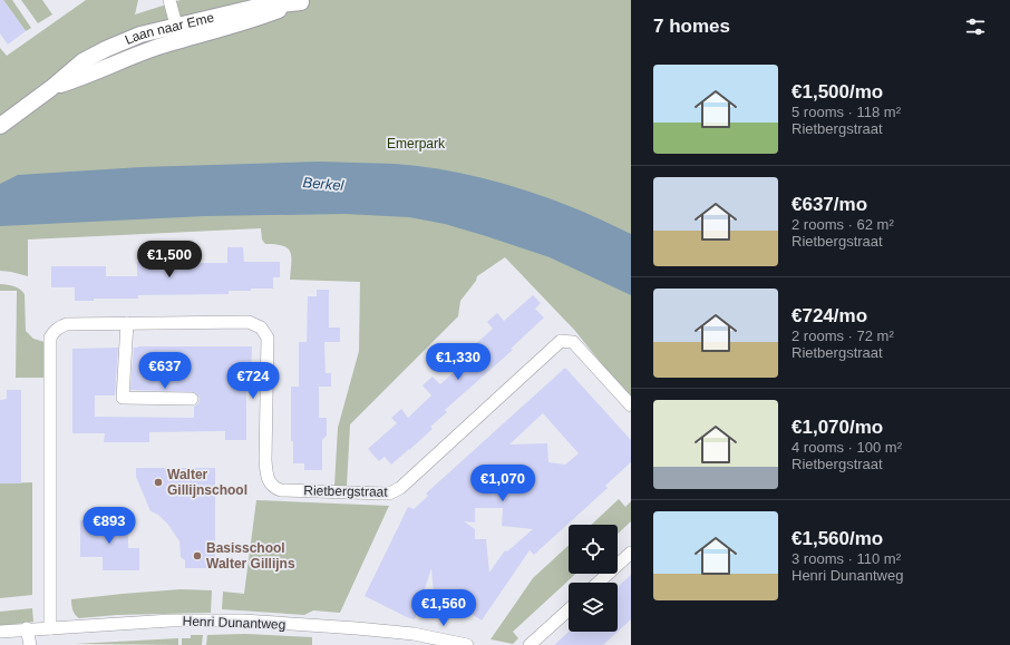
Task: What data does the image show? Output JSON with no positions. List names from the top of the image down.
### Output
{
  "streets": {
    "street": ["Laan naar Eme", "Rietbergstraat", "Henri Dunantweg"]
  },
  "crossings": [
    ["Rietbergstraat", "Henri Dunantweg"]
  ],
  "water": ["Berkel"],
  "parks": ["Emerpark"],
  "places": ["Walter Gillijnschool", "Basisschool Walter Gillijns"],
  "page": {
    "heading": "7 homes",
    "list": [
      {
        "name": "€1,500/mo",
        "note": "5 rooms · 118 m² · Rietbergstraat"
      },
      {
        "name": "€637/mo",
        "note": "2 rooms · 62 m² · Rietbergstraat"
      },
      {
        "name": "€724/mo",
        "note": "2 rooms · 72 m² · Rietbergstraat"
      },
      {
        "name": "€1,070/mo",
        "note": "4 rooms · 100 m² · Rietbergstraat"
      },
      {
        "name": "€1,560/mo",
        "note": "3 rooms · 110 m² · Henri Dunantweg"
      }
    ],
    "price": [
      "€1,500",
      "€1,330",
      "€637",
      "€724",
      "€1,070",
      "€893",
      "€1,560"
    ]
  }
}
